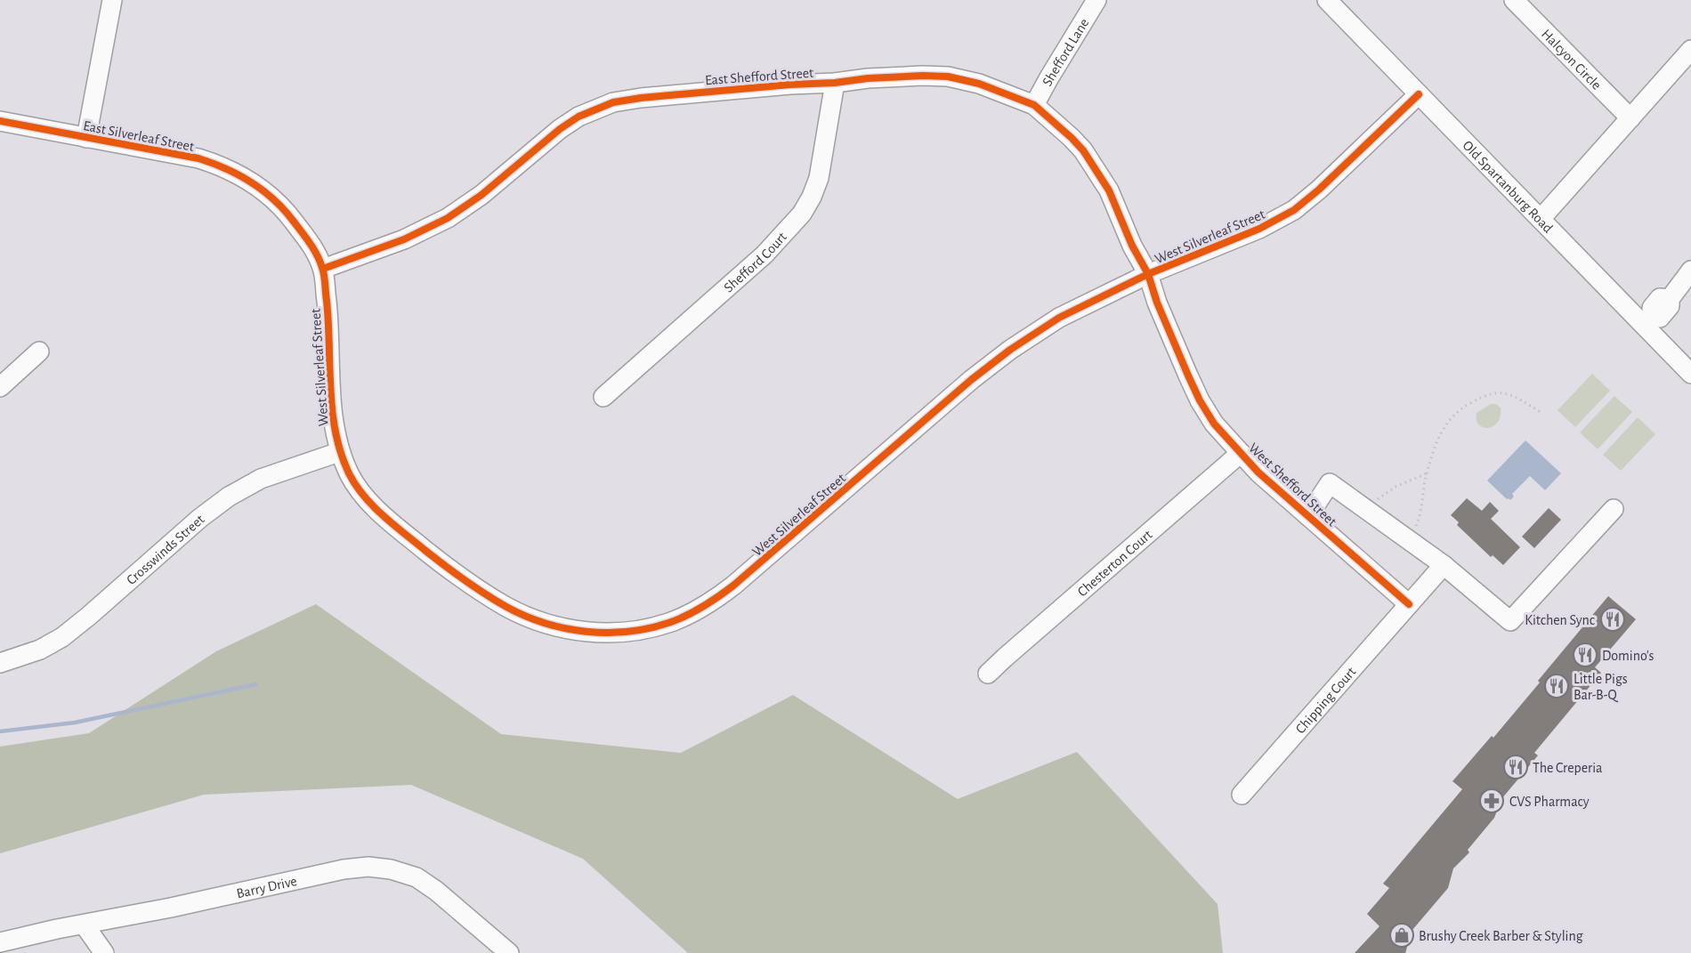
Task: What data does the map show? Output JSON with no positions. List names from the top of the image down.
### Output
{
  "streets": {
    "street": [
      "Shefford Lane",
      "Halcyon Circle",
      "East Shefford Street",
      "East Silverleaf Street",
      "Old Spartanburg Road",
      "West Silverleaf Street",
      "Shefford Court",
      "West Shefford Street",
      "Crosswinds Street",
      "Chesterton Court",
      "Chipping Court",
      "Barry Drive"
    ]
  },
  "crossings": [
    ["Shefford Lane", "East Shefford Street"],
    ["East Shefford Street", "East Silverleaf Street"],
    ["East Shefford Street", "West Silverleaf Street"],
    ["East Shefford Street", "Shefford Court"],
    ["East Shefford Street", "West Shefford Street"],
    ["East Silverleaf Street", "West Silverleaf Street"],
    ["Old Spartanburg Road", "West Silverleaf Street"],
    ["West Silverleaf Street", "West Shefford Street"],
    ["West Silverleaf Street", "Crosswinds Street"],
    ["West Shefford Street", "Chesterton Court"],
    ["West Shefford Street", "Chipping Court"]
  ],
  "places": {
    "restaurant": [
      "Kitchen Sync",
      "Domino's",
      "Little Pigs Bar-B-Q",
      "The Creperia"
    ],
    "pharmacy": ["CVS Pharmacy"],
    "shop": ["Brushy Creek Barber & Styling"]
  }
}
